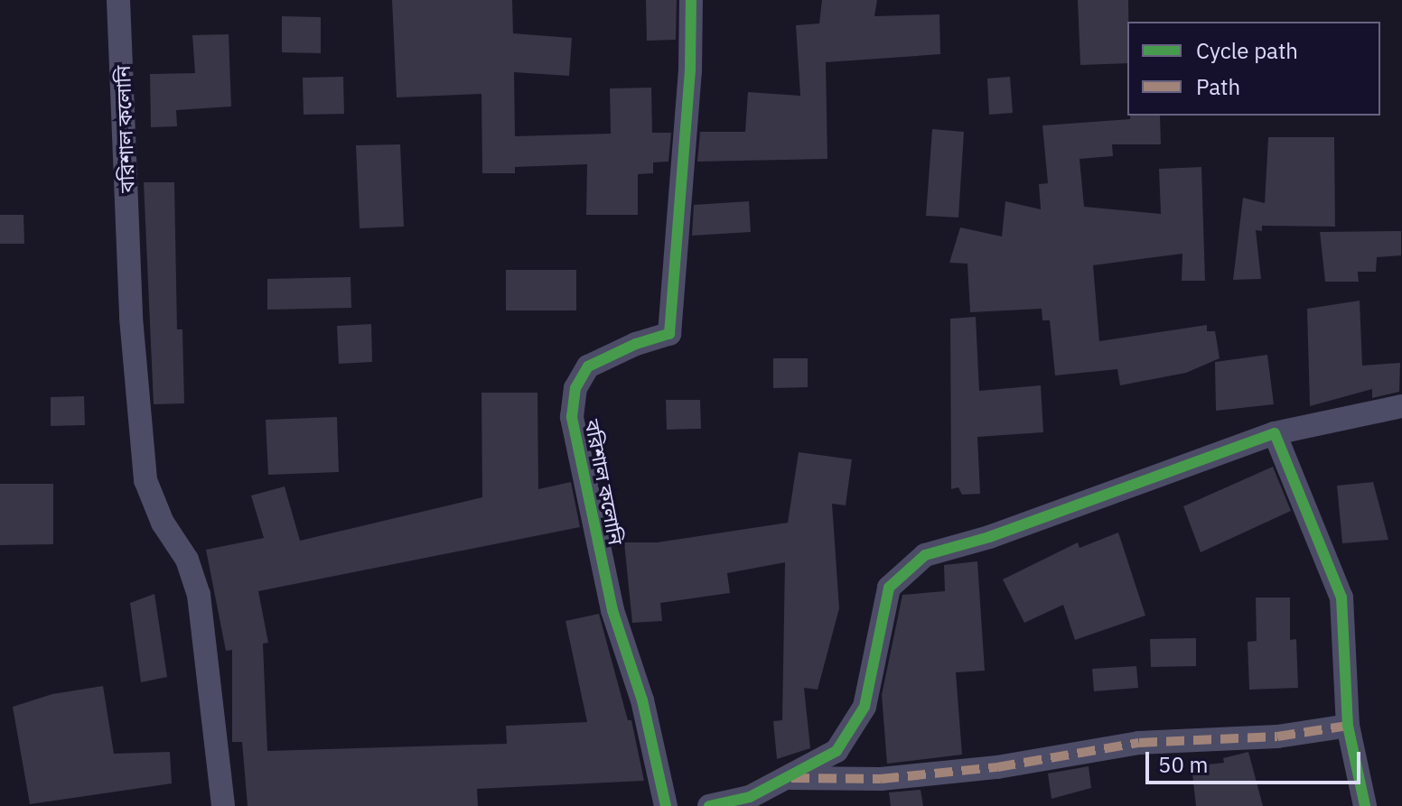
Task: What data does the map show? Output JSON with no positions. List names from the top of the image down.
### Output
{
  "streets": {
    "street": ["বরিশাল কলোনি"]
  },
  "legend": ["Cycle path", "Path"],
  "scale_bar": "50 m"
}
